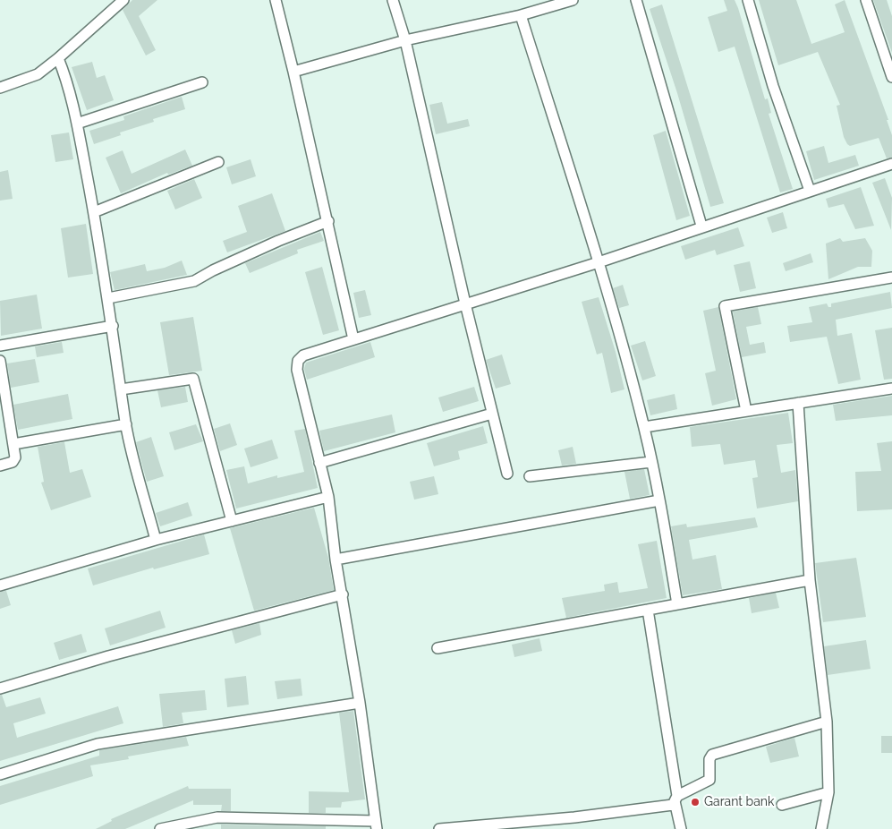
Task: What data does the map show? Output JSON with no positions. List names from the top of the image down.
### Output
{
  "places": ["Garant bank"]
}
